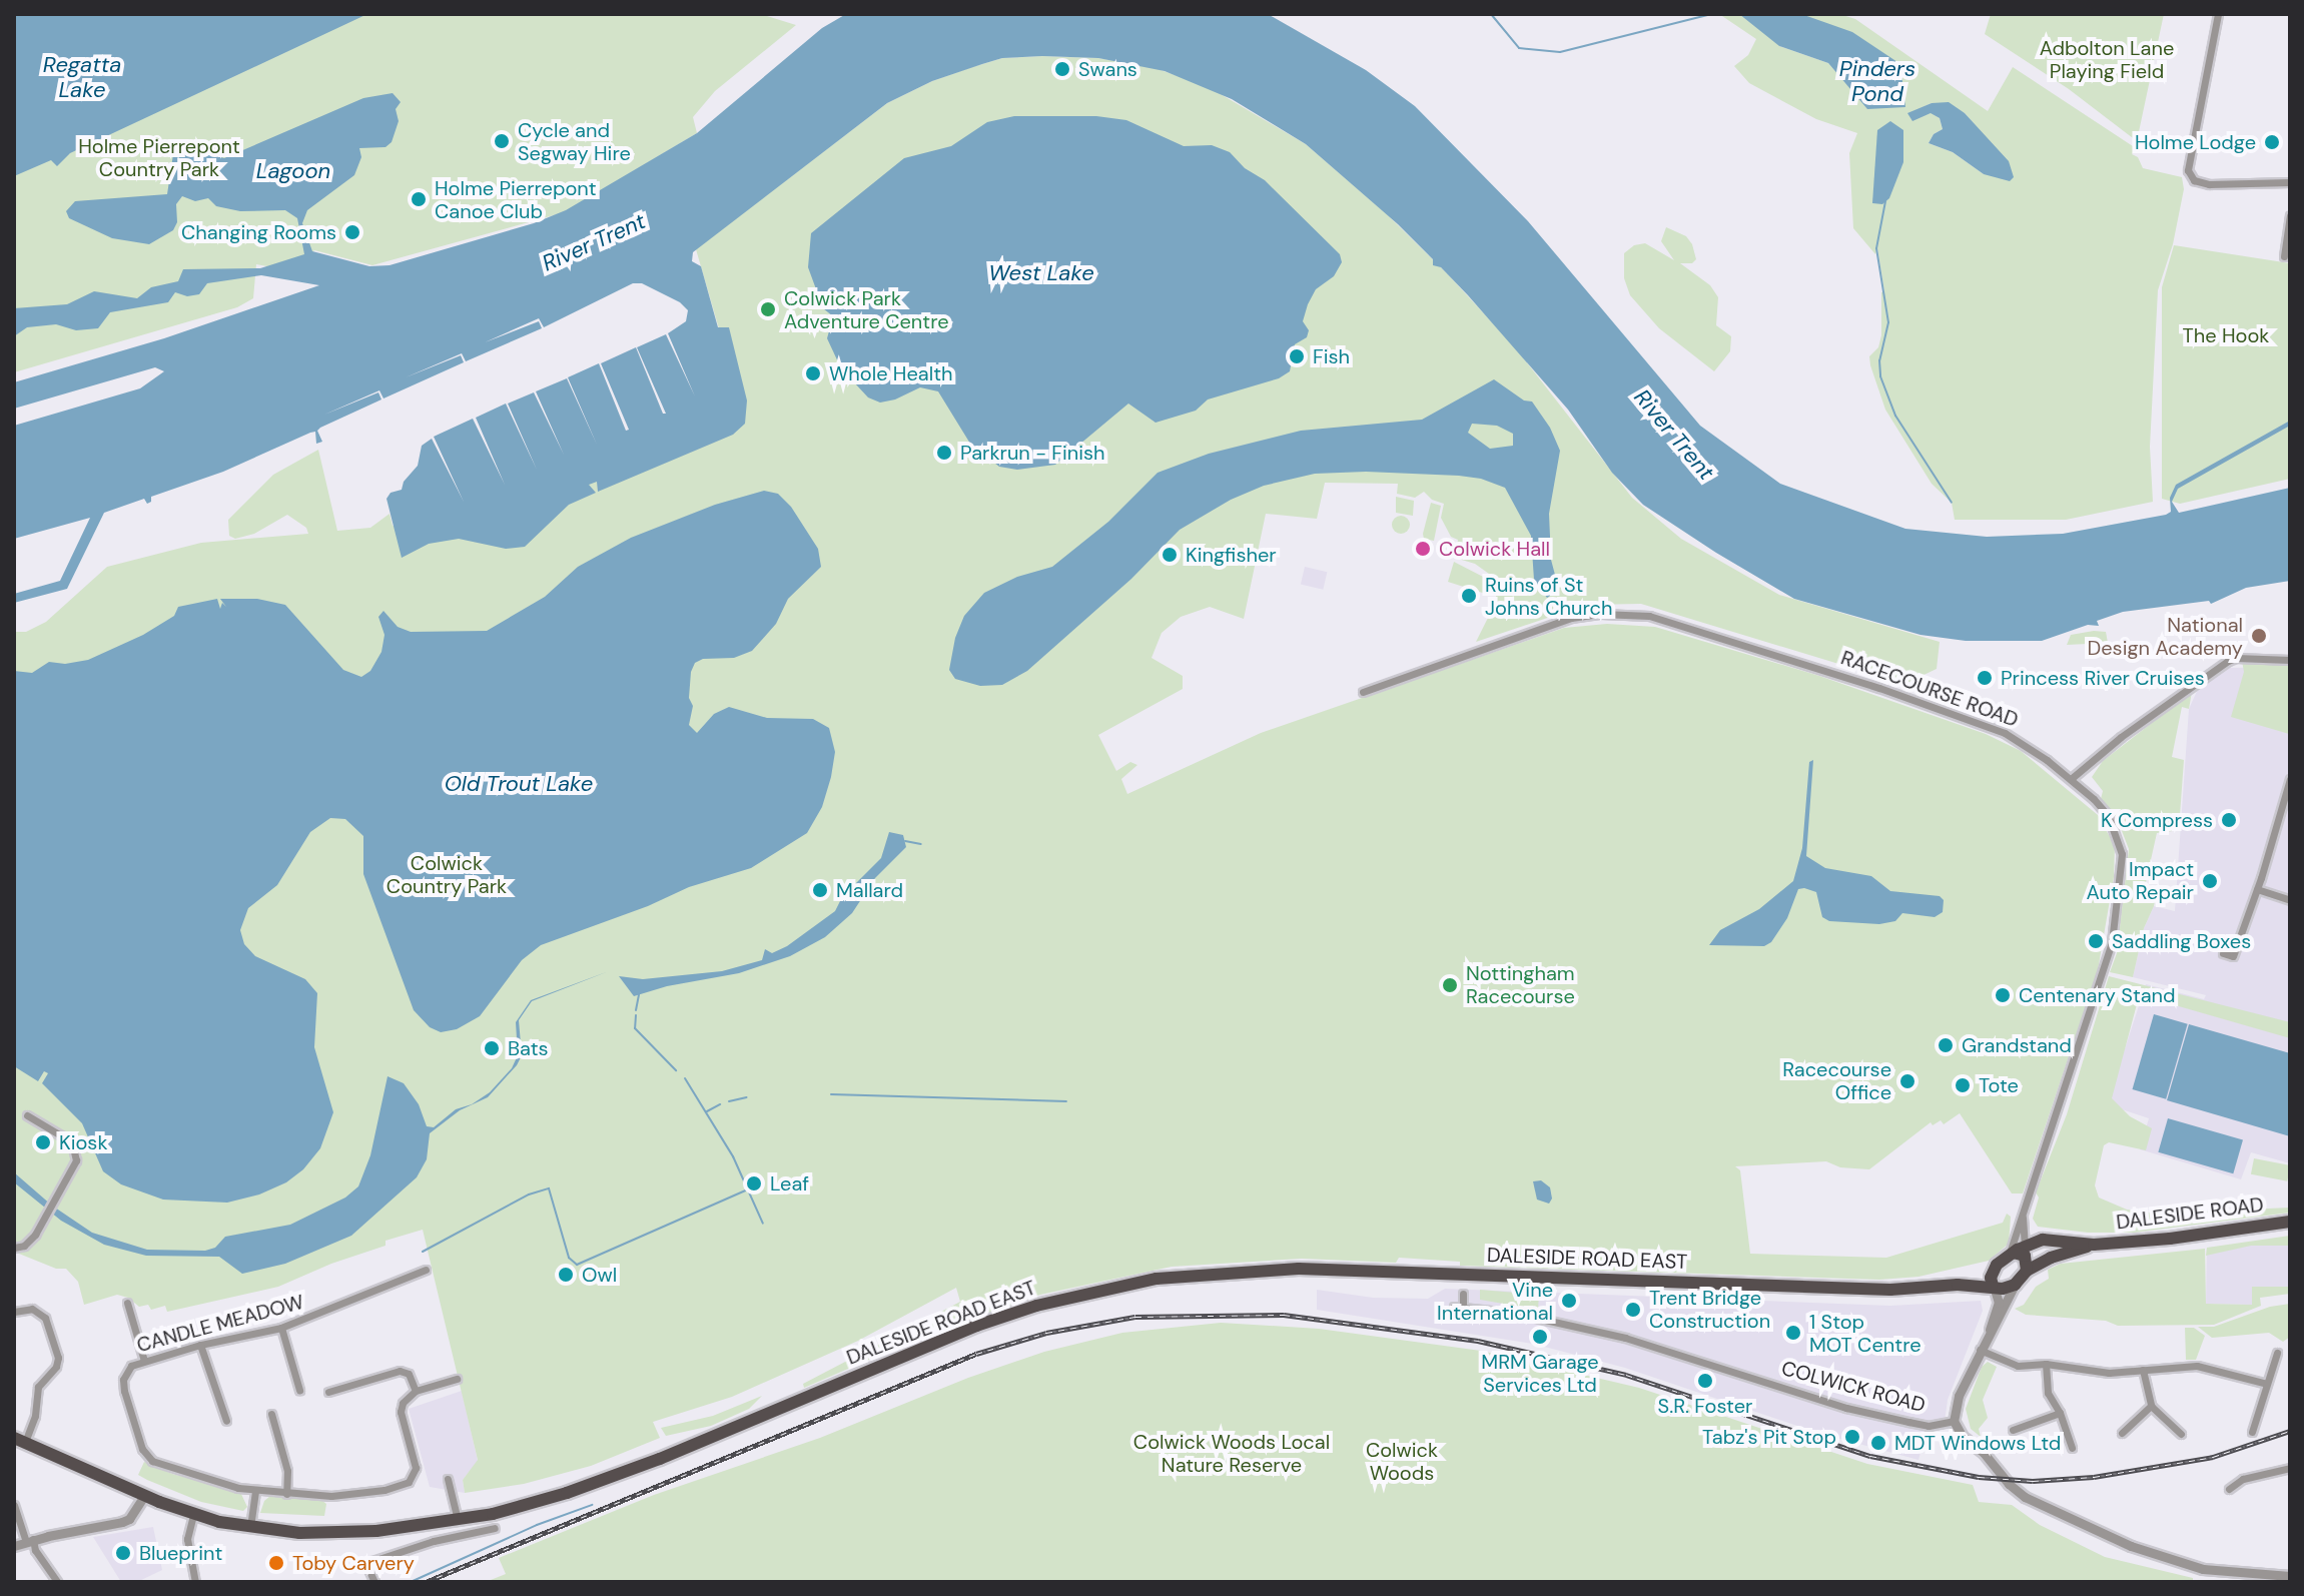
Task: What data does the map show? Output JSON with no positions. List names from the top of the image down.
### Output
{
  "streets": {
    "main road": ["DALESIDE ROAD", "DALESIDE ROAD EAST"],
    "street": ["RACECOURSE ROAD", "CANDLE MEADOW", "COLWICK ROAD"]
  },
  "crossings": [
    ["RACECOURSE ROAD", "DALESIDE ROAD"],
    ["RACECOURSE ROAD", "DALESIDE ROAD EAST"],
    ["DALESIDE ROAD", "DALESIDE ROAD EAST"]
  ],
  "water": [
    "Regatta Lake",
    "Pinders Pond",
    "Lagoon",
    "River Trent",
    "West Lake",
    "Old Trout Lake"
  ],
  "parks": [
    "Adbolton Lane Playing Field",
    "Holme Pierrepont Country Park",
    "The Hook",
    "Colwick Country Park",
    "Colwick Woods Local Nature Reserve",
    "Colwick Woods"
  ],
  "places": [
    "Swans",
    "Cycle and Segway Hire",
    "Holme Lodge",
    "Holme Pierrepont Canoe Club",
    "Changing Rooms",
    "Colwick Park Adventure Centre",
    "Fish",
    "Whole Health",
    "Parkrun - Finish",
    "Colwick Hall",
    "Kingfisher",
    "Ruins of St Johns Church",
    "National Design Academy",
    "Princess River Cruises",
    "K Compress",
    "Impact Auto Repair",
    "Mallard",
    "Saddling Boxes",
    "Nottingham Racecourse",
    "Centenary Stand",
    "Grandstand",
    "Bats",
    "Racecourse Office",
    "Tote",
    "Kiosk",
    "Leaf",
    "Owl",
    "Vine International",
    "Trent Bridge Construction",
    "1 Stop MOT Centre",
    "MRM Garage Services Ltd",
    "S.R. Foster",
    "Tabz's Pit Stop",
    "MDT Windows Ltd",
    "Blueprint",
    "Toby Carvery"
  ]
}
